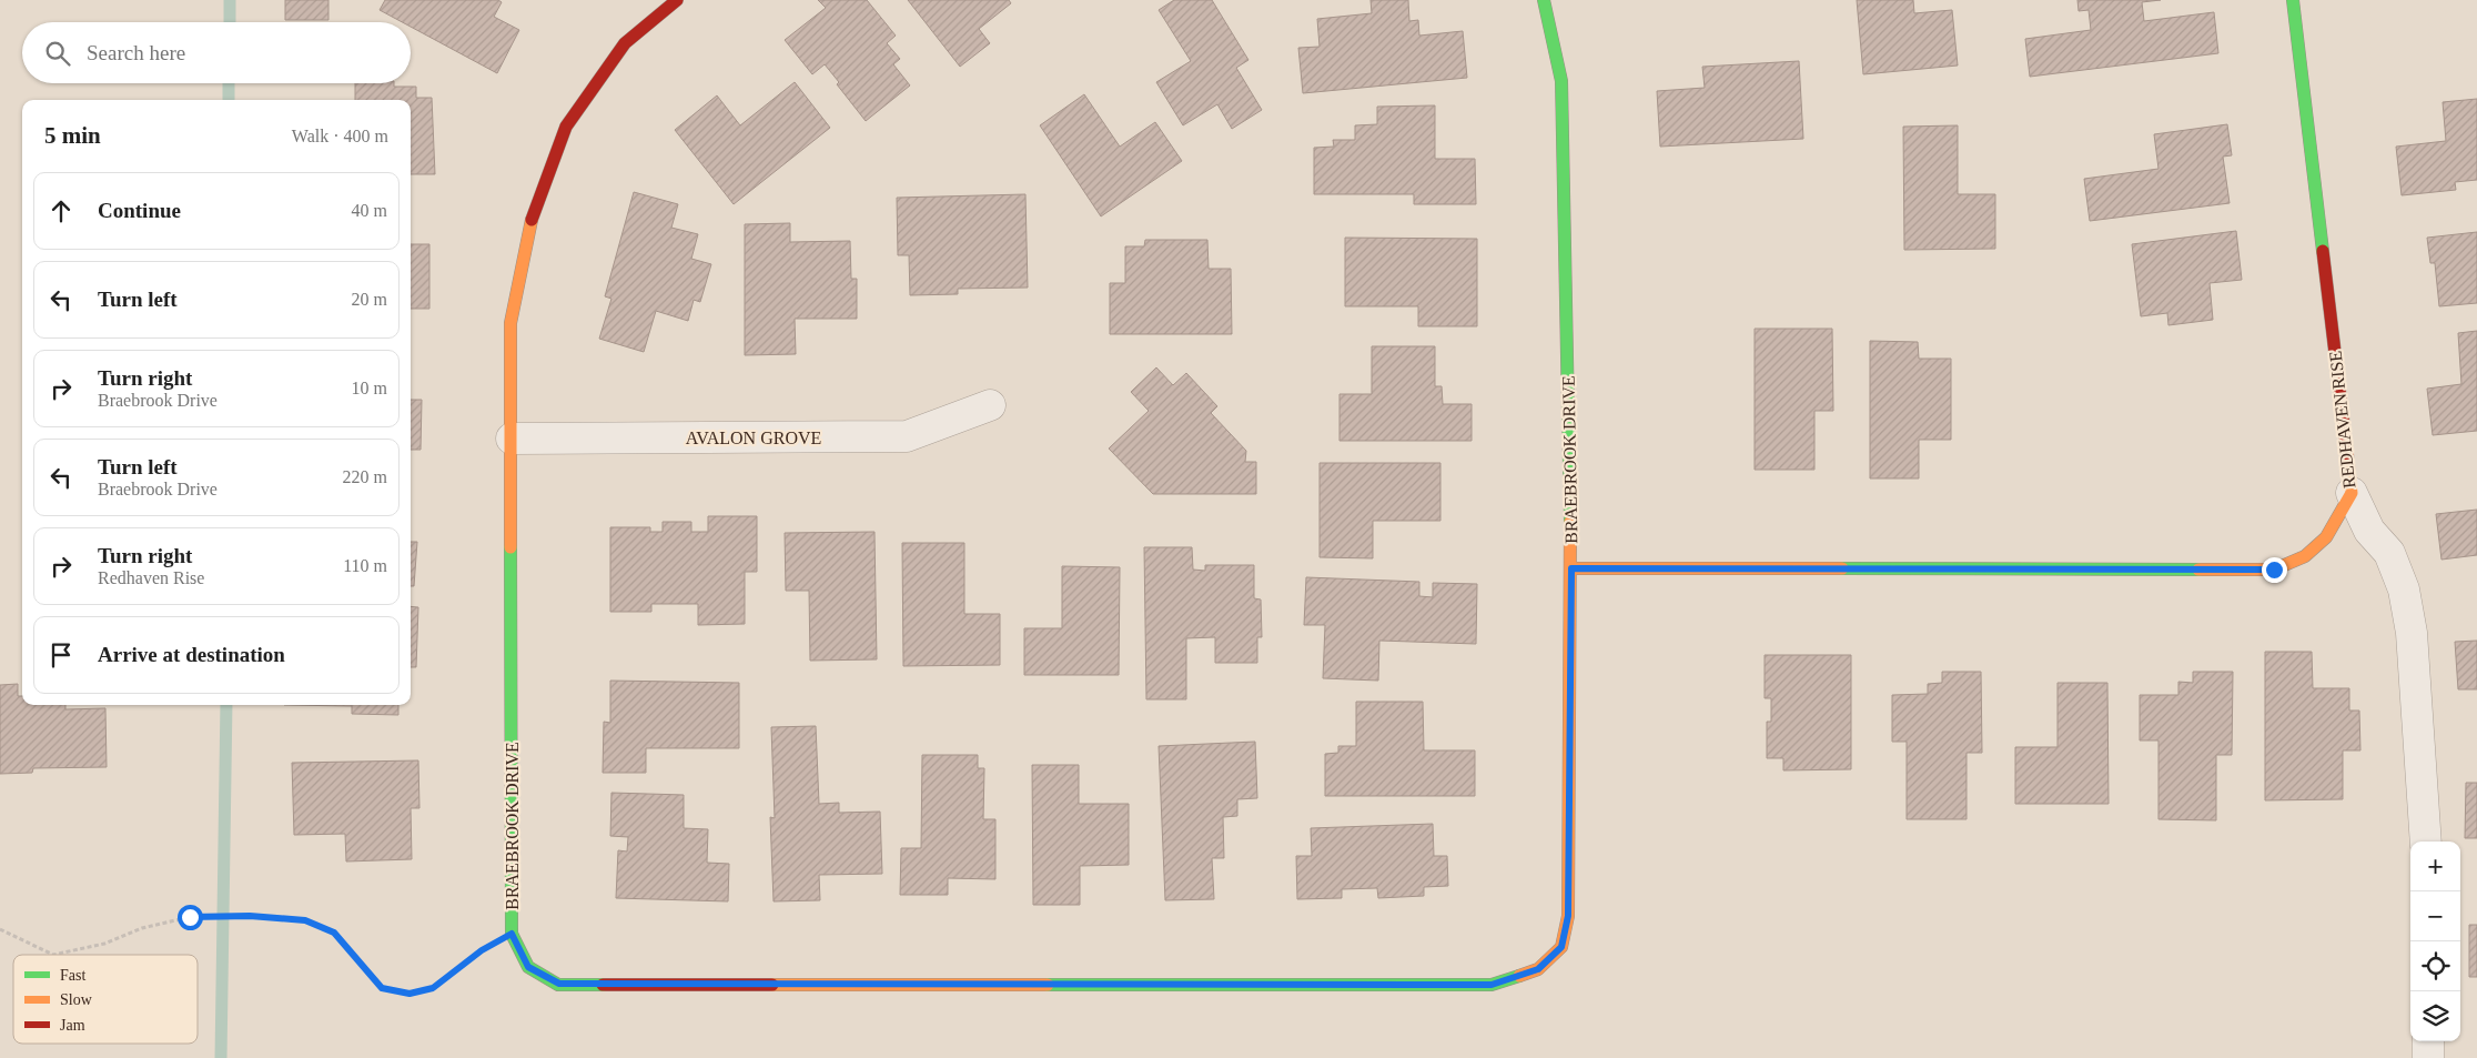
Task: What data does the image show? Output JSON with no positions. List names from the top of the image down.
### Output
{
  "streets": {
    "street": ["REDHAVEN RISE", "AVALON GROVE", "BRAEBROOK DRIVE"]
  },
  "crossings": [
    ["REDHAVEN RISE", "BRAEBROOK DRIVE"],
    ["AVALON GROVE", "BRAEBROOK DRIVE"]
  ],
  "legend": ["Fast", "Slow", "Jam"],
  "page": {
    "search": "Search here",
    "heading": ["5 min", "Walk · 400 m"],
    "list": [
      ["Continue", "40 m"],
      ["Turn left", "20 m"],
      ["Turn right", "Braebrook Drive", "10 m"],
      ["Turn left", "Braebrook Drive", "220 m"],
      ["Turn right", "Redhaven Rise", "110 m"],
      "Arrive at destination"
    ],
    "map_buttons": ["+", "−"]
  }
}
